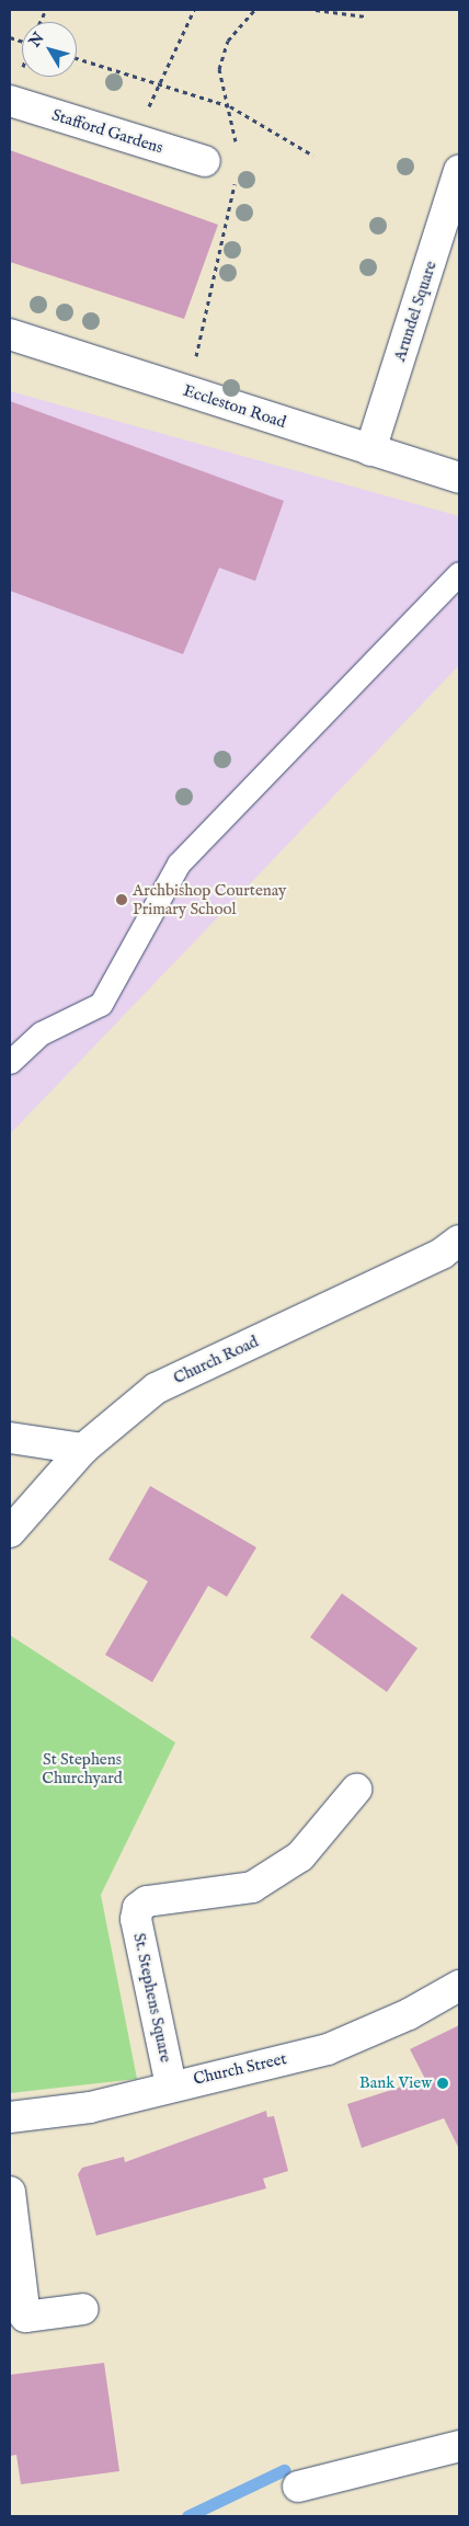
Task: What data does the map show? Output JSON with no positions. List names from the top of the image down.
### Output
{
  "streets": {
    "street": [
      "Stafford Gardens",
      "Arundel Square",
      "Eccleston Road",
      "Church Road",
      "St. Stephens Square",
      "Church Street"
    ]
  },
  "crossings": [
    ["Arundel Square", "Eccleston Road"],
    ["St. Stephens Square", "Church Street"]
  ],
  "parks": ["St Stephens Churchyard"],
  "places": ["Archbishop Courtenay Primary School", "Bank View"],
  "north": "top left"
}
